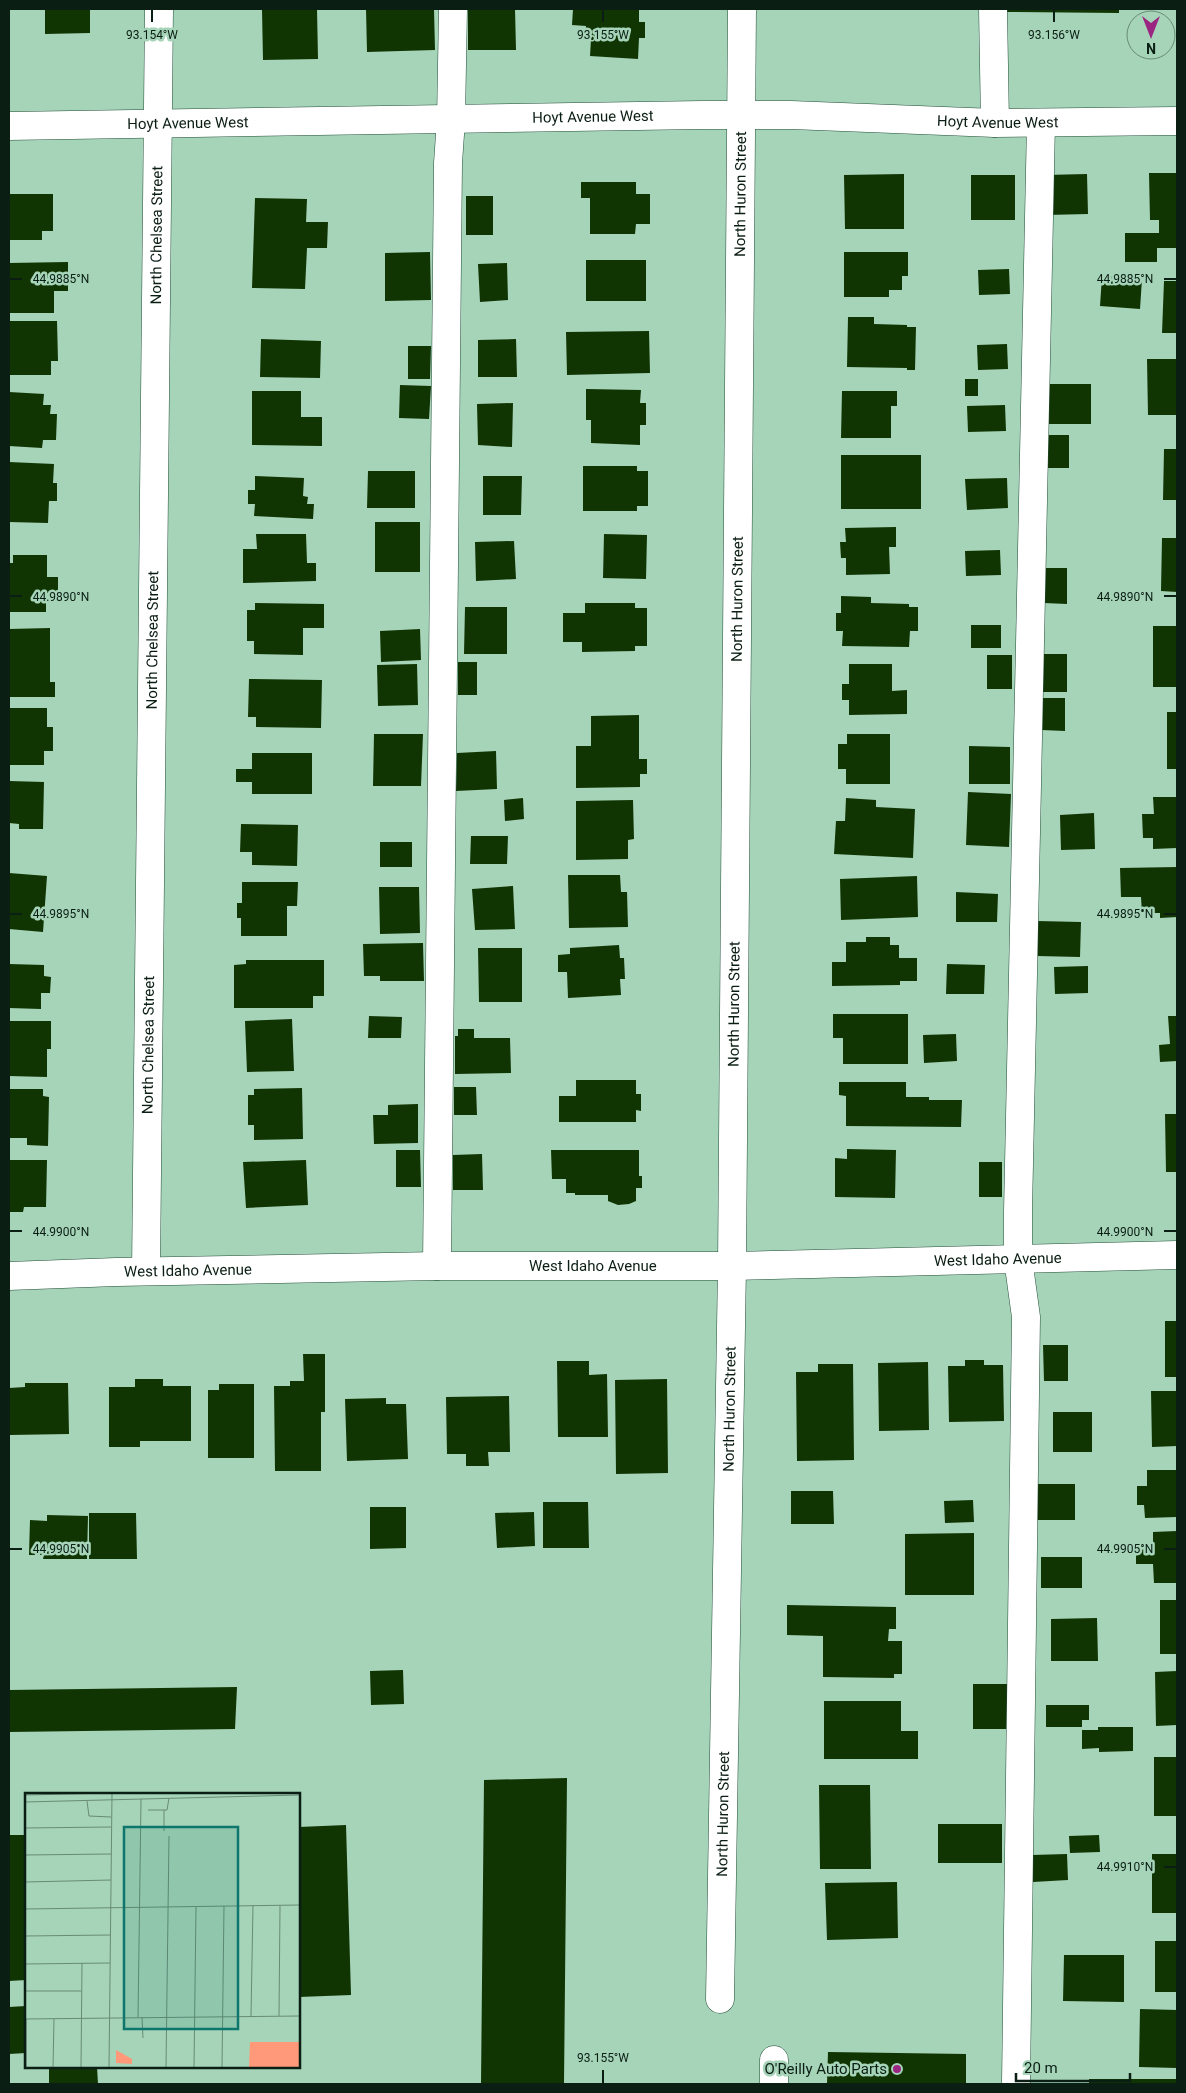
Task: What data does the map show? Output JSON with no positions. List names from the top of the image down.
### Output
{
  "streets": {
    "street": [
      "Hoyt Avenue West",
      "North Huron Street",
      "North Chelsea Street",
      "West Idaho Avenue"
    ]
  },
  "crossings": [
    ["Hoyt Avenue West", "North Huron Street"],
    ["Hoyt Avenue West", "North Chelsea Street"],
    ["North Huron Street", "West Idaho Avenue"],
    ["North Chelsea Street", "West Idaho Avenue"]
  ],
  "places": ["O'Reilly Auto Parts"],
  "scale_bar": "20 m",
  "north": "bottom",
  "coordinates": [
    "93.154°W",
    "93.155°W",
    "93.156°W",
    "44.9885°N",
    "44.9890°N",
    "44.9895°N",
    "44.9900°N",
    "44.9905°N",
    "44.9910°N"
  ]
}
